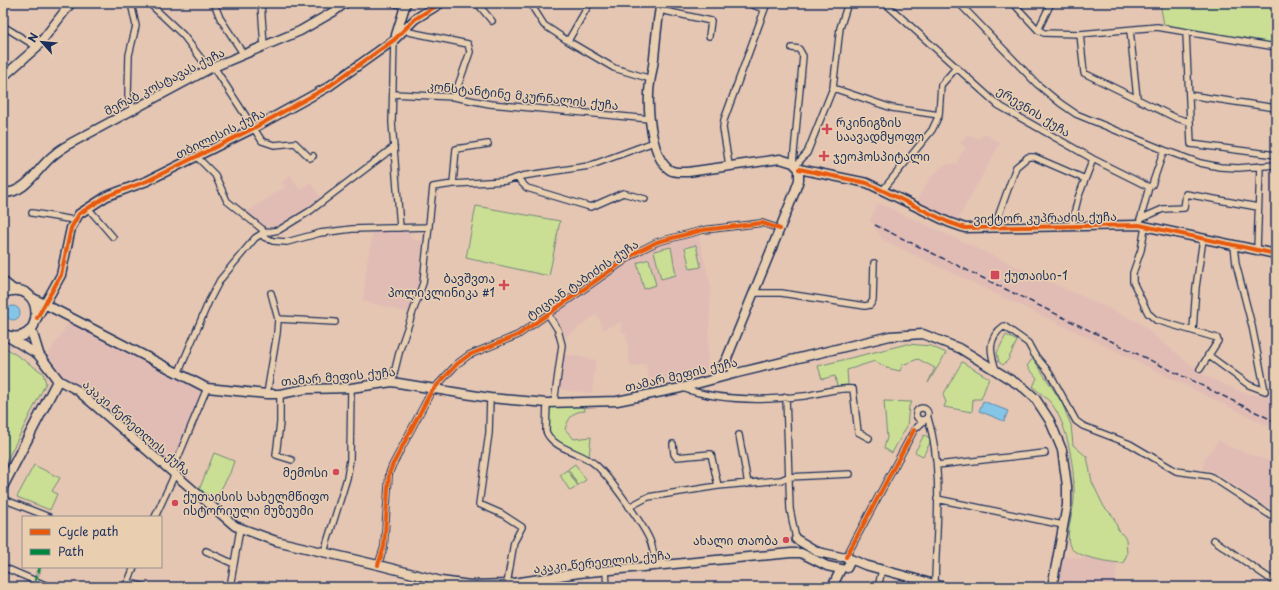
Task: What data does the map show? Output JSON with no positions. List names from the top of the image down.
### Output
{
  "streets": {
    "main road": [
      "მერაბ კოსტავას ქუჩა",
      "თბილისის ქუჩა",
      "ვიქტორ კუპრაძის ქუჩა",
      "თამარ მეფის ქუჩა",
      "აკაკი წერეთლის ქუჩა"
    ],
    "street": ["კონსტანტინე მკურნალის ქუჩა", "ერევნის ქუჩა", "ტიციან ტაბიძის ქუჩა"]
  },
  "crossings": [
    ["ტიციან ტაბიძის ქუჩა", "თამარ მეფის ქუჩა"],
    ["ტიციან ტაბიძის ქუჩა", "აკაკი წერეთლის ქუჩა"]
  ],
  "places": {
    "health": ["რკინიგზის საავადმყოფო", "ჯეოჰოსპიტალი", "ბავშვთა პოლიკლინიკა #1"],
    "transit": ["ქუთაისი-1"],
    "other": ["მემოსი", "ქუთაისის სახელმწიფო ისტორიული მუზეუმი", "ახალი თაობა"]
  },
  "legend": ["Cycle path", "Path"],
  "north": "top left"
}
